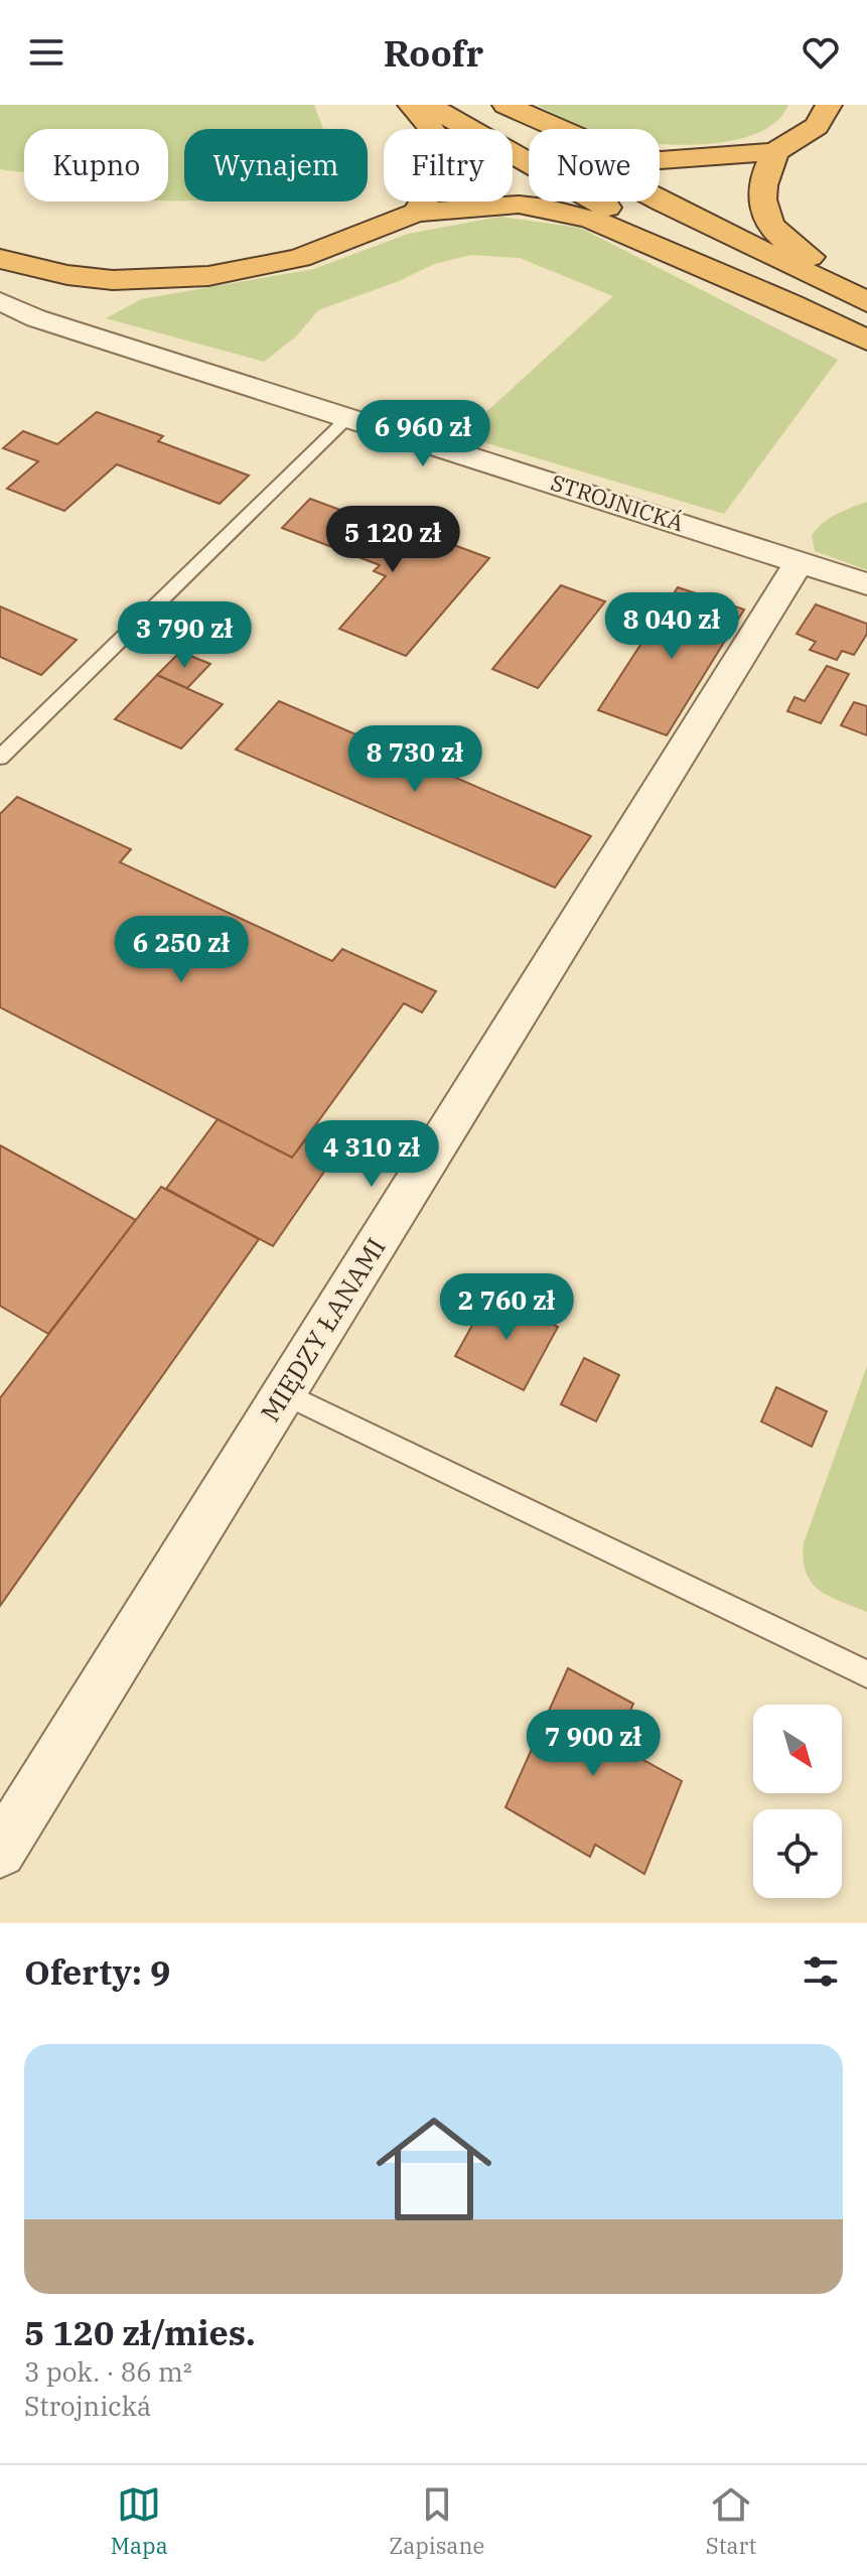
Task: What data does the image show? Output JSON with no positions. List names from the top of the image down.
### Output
{
  "streets": {
    "street": ["STROJNICKÁ", "MIĘDZY ŁANAMI"]
  },
  "crossings": [
    ["STROJNICKÁ", "MIĘDZY ŁANAMI"]
  ],
  "north": "bottom right",
  "page": {
    "header": "Roofr",
    "chip": [
      "Kupno",
      "Wynajem",
      "Filtry",
      "Nowe"
    ],
    "price": [
      "6 960 zł",
      "5 120 zł",
      "8 040 zł",
      "3 790 zł",
      "8 730 zł",
      "6 250 zł",
      "4 310 zł",
      "2 760 zł",
      "7 900 zł"
    ],
    "heading": "Oferty: 9",
    "list": [
      {
        "name": "5 120 zł/mies.",
        "note": "3 pok. · 86 m² · Strojnická"
      }
    ],
    "tabs": ["Mapa", "Zapisane", "Start"]
  }
}
